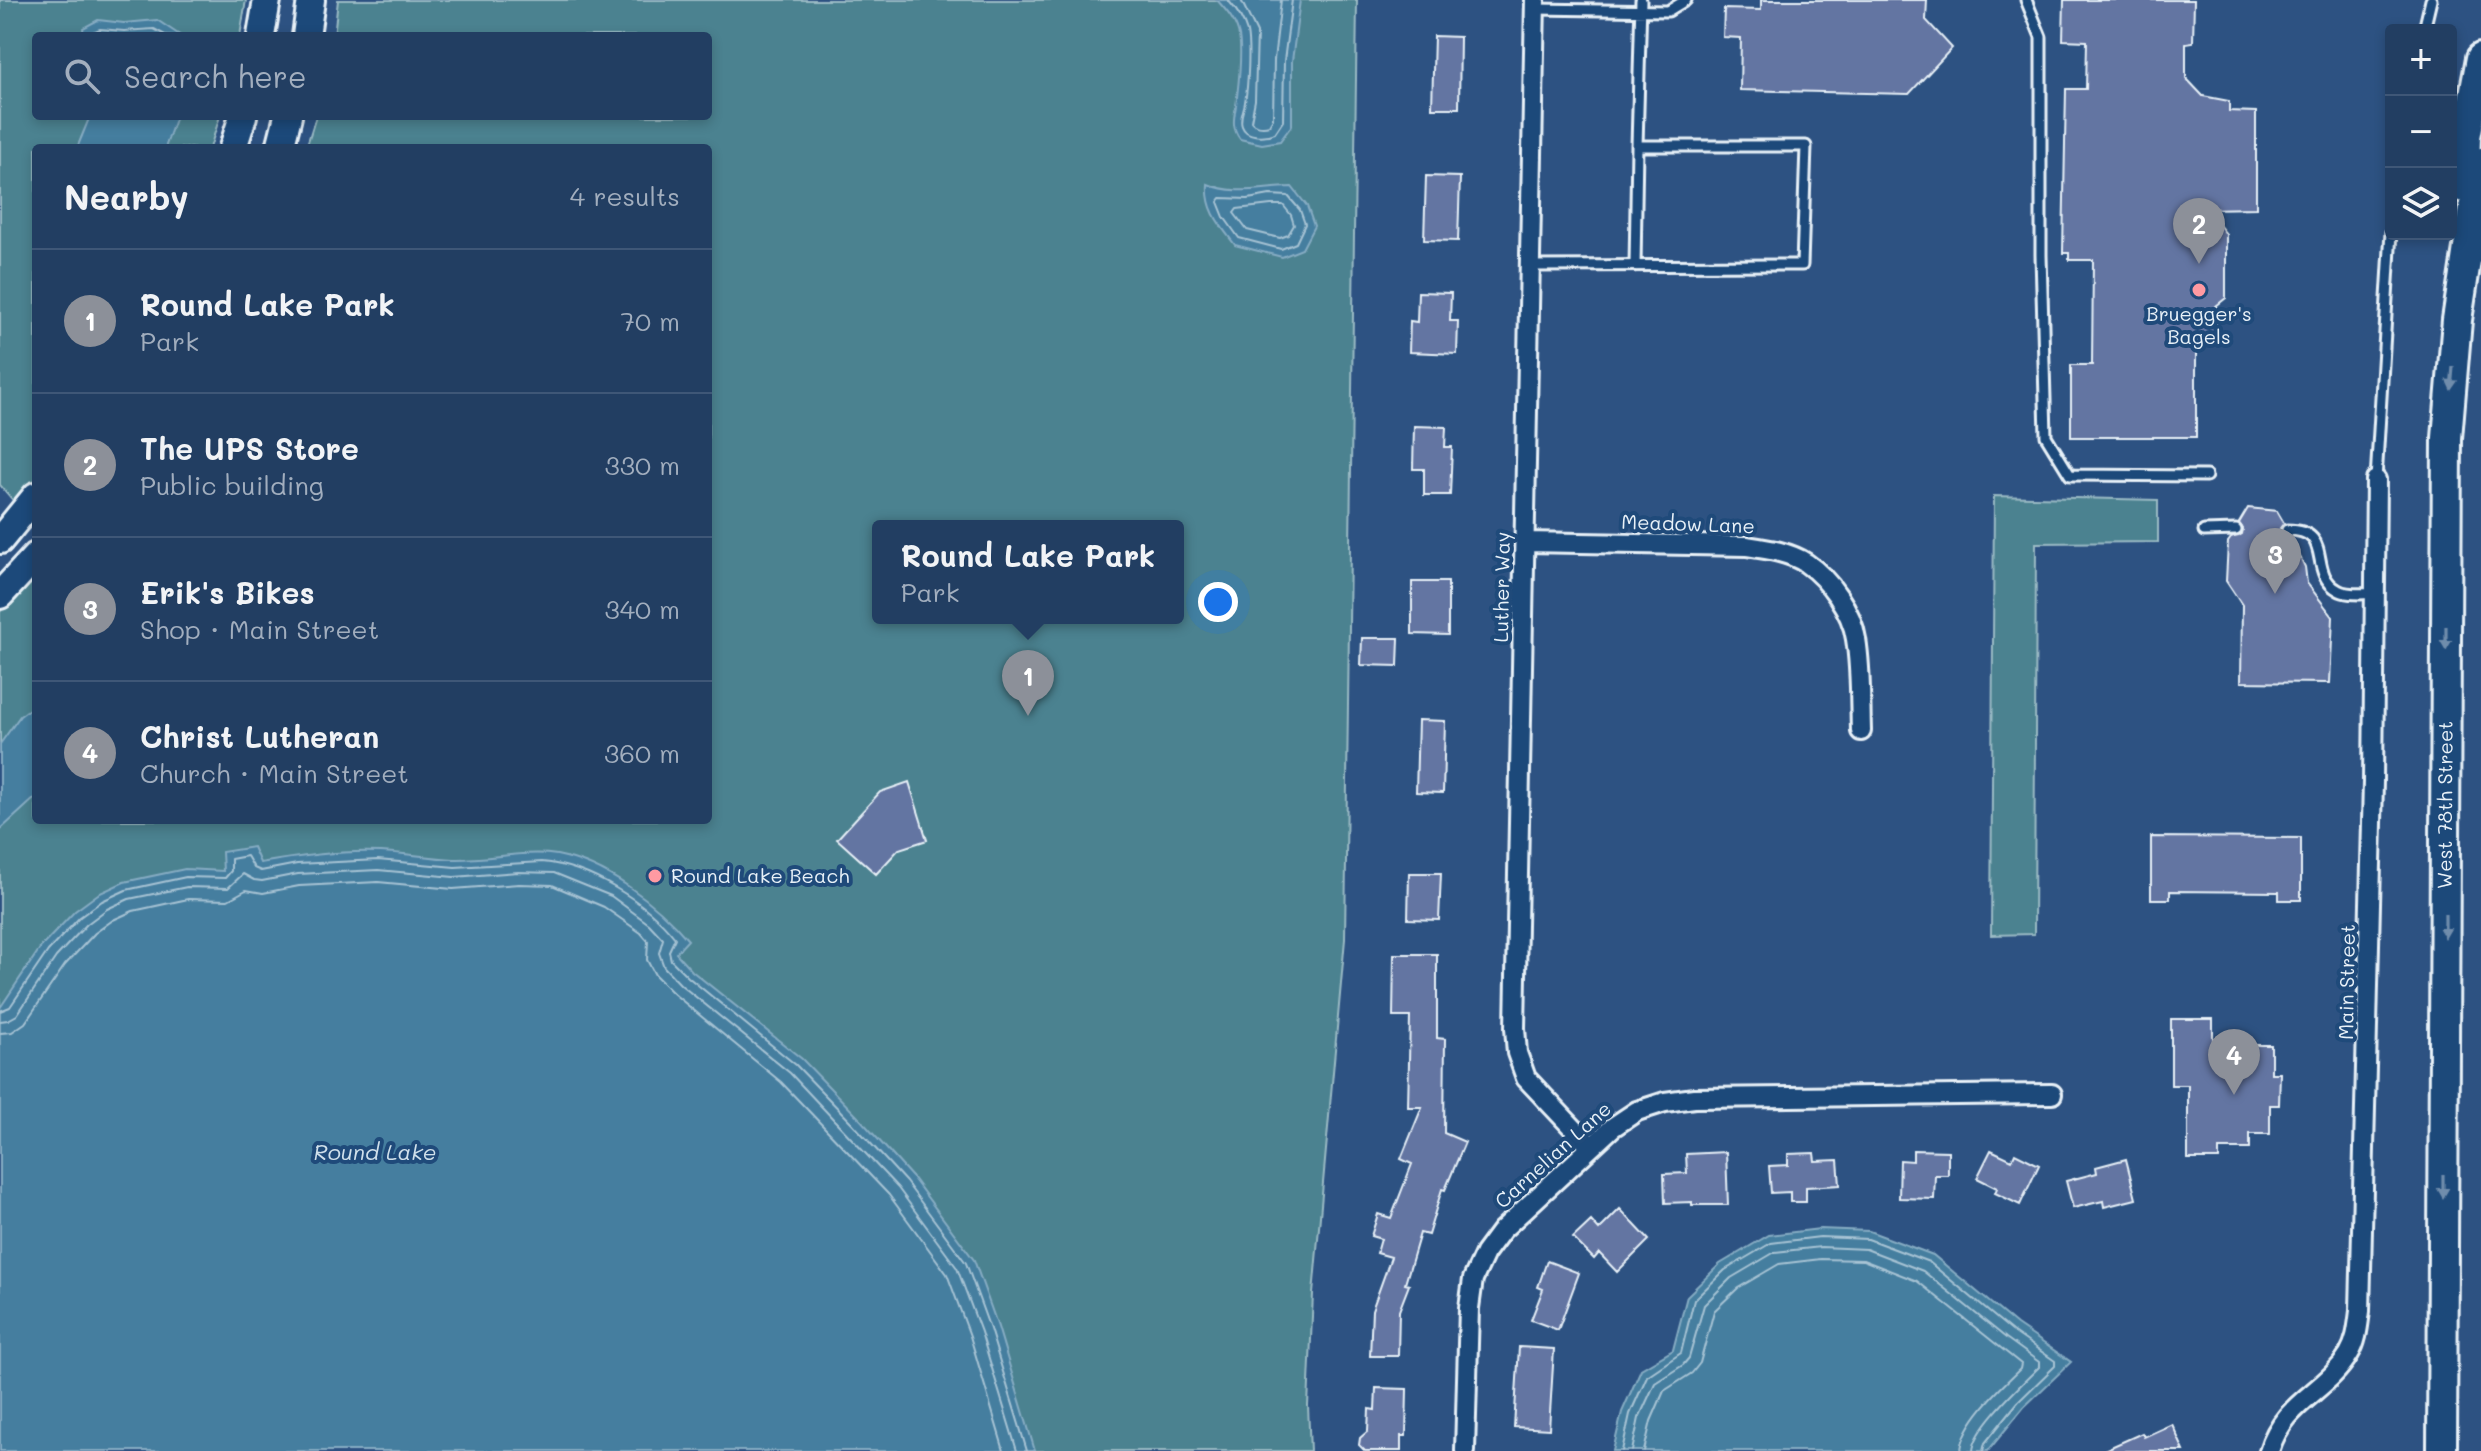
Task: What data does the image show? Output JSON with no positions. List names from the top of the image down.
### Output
{
  "streets": {
    "main road": ["West 78th Street"],
    "street": [
      "Meadow Lane",
      "Luther Way",
      "Main Street",
      "Carnelian Lane"
    ]
  },
  "crossings": [
    ["Meadow Lane", "Luther Way"],
    ["Luther Way", "Carnelian Lane"]
  ],
  "one_way": ["West 78th Street"],
  "water": ["Round Lake"],
  "places": ["Bruegger's Bagels", "Round Lake Beach"],
  "page": {
    "map_buttons": ["+", "−"],
    "search": "Search here",
    "heading": ["Nearby", "4 results"],
    "pins": [
      "2",
      "3",
      "1",
      "4"
    ],
    "list": [
      {
        "mark": "1",
        "name": "Round Lake Park",
        "note": "Park",
        "value": "70 m"
      },
      {
        "mark": "2",
        "name": "The UPS Store",
        "note": "Public building",
        "value": "330 m"
      },
      {
        "mark": "3",
        "name": "Erik's Bikes",
        "note": "Shop · Main Street",
        "value": "340 m"
      },
      {
        "mark": "4",
        "name": "Christ Lutheran",
        "note": "Church · Main Street",
        "value": "360 m"
      }
    ],
    "popup": ["Round Lake Park", "Park"]
  }
}
